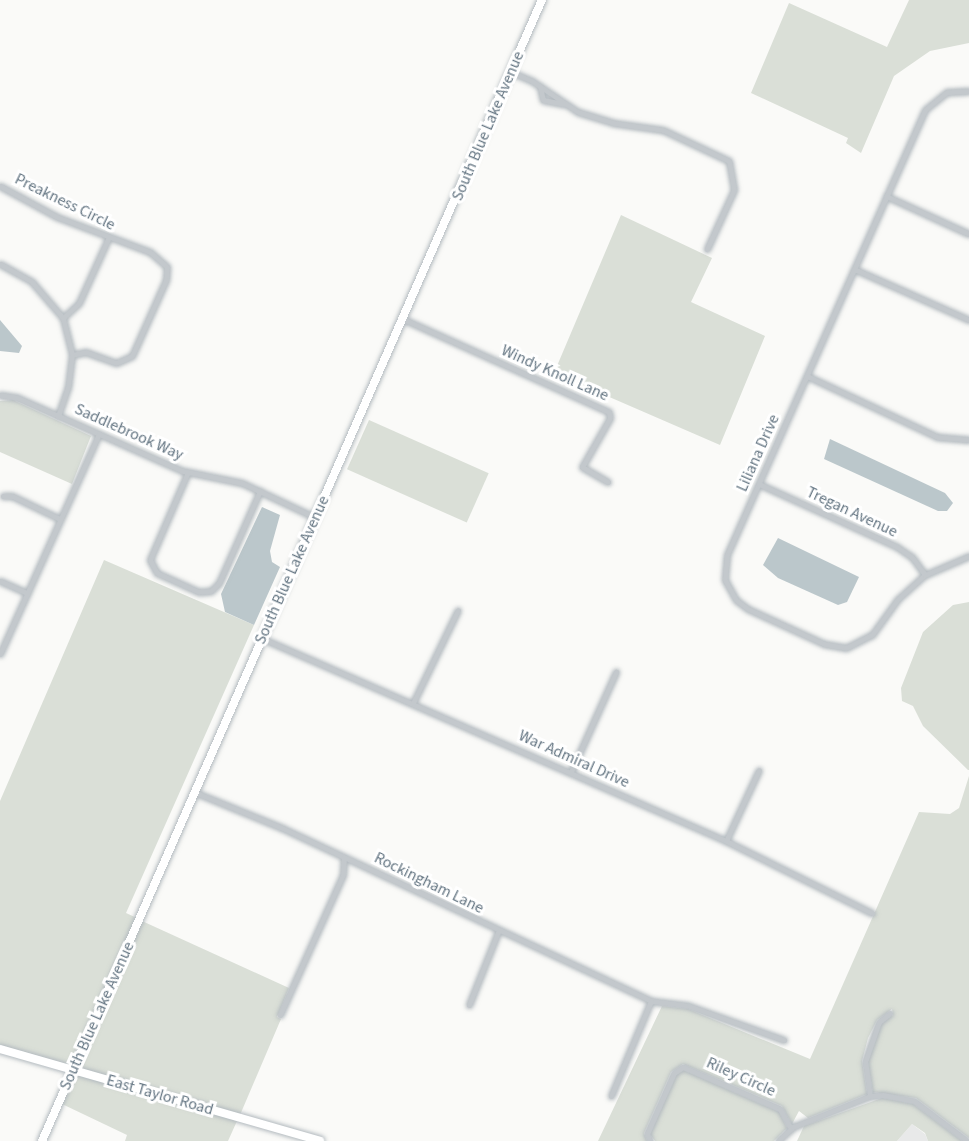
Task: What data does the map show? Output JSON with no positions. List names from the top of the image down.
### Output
{
  "streets": {
    "main road": ["South Blue Lake Avenue", "East Taylor Road"],
    "street": [
      "Preakness Circle",
      "Windy Knoll Lane",
      "Saddlebrook Way",
      "Liliana Drive",
      "Tregan Avenue",
      "War Admiral Drive",
      "Rockingham Lane",
      "Riley Circle"
    ]
  },
  "crossings": [
    ["South Blue Lake Avenue", "Windy Knoll Lane"],
    ["South Blue Lake Avenue", "Saddlebrook Way"],
    ["South Blue Lake Avenue", "War Admiral Drive"],
    ["South Blue Lake Avenue", "Rockingham Lane"],
    ["South Blue Lake Avenue", "East Taylor Road"],
    ["Liliana Drive", "Tregan Avenue"]
  ]
}
